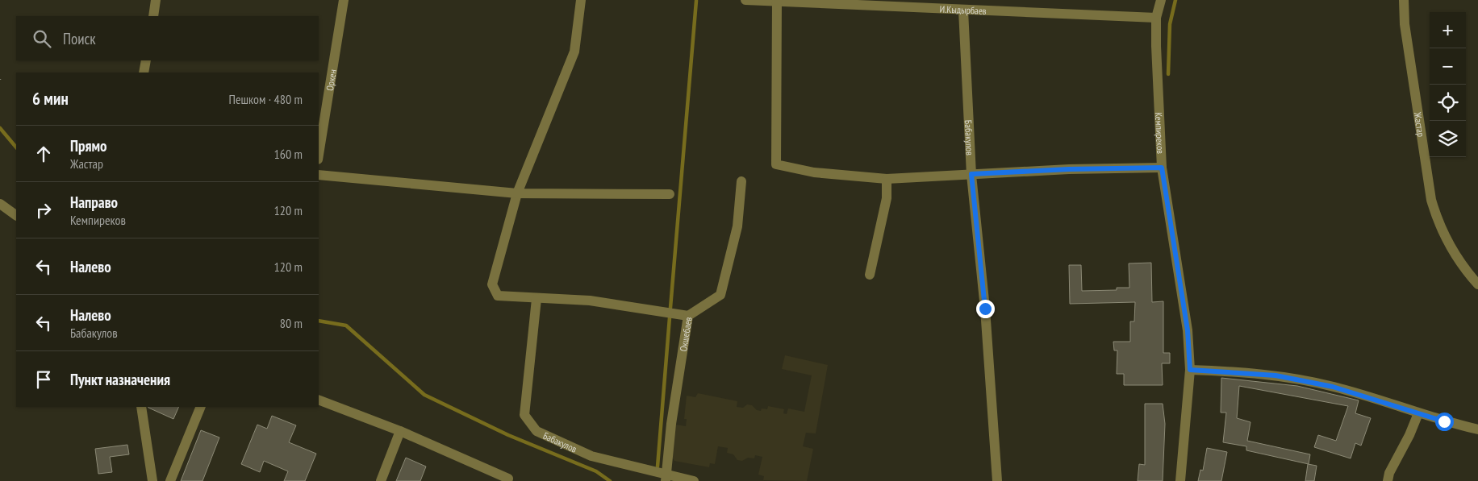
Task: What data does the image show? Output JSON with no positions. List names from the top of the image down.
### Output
{
  "streets": {
    "street": [
      "И.Кыдырбаев",
      "Оркен",
      "Жастар",
      "Кемпиреков",
      "Бабакулов",
      "Окшебаев"
    ]
  },
  "crossings": [
    ["И.Кыдырбаев", "Кемпиреков"],
    ["И.Кыдырбаев", "Бабакулов"],
    ["Бабакулов", "Окшебаев"]
  ],
  "page": {
    "map_buttons": ["+", "−"],
    "search": "Поиск",
    "heading": ["6 мин", "Пешком · 480 m"],
    "list": [
      ["Прямо", "Жастар", "160 m"],
      ["Направо", "Кемпиреков", "120 m"],
      ["Налево", "120 m"],
      ["Налево", "Бабакулов", "80 m"],
      "Пункт назначения"
    ]
  }
}
